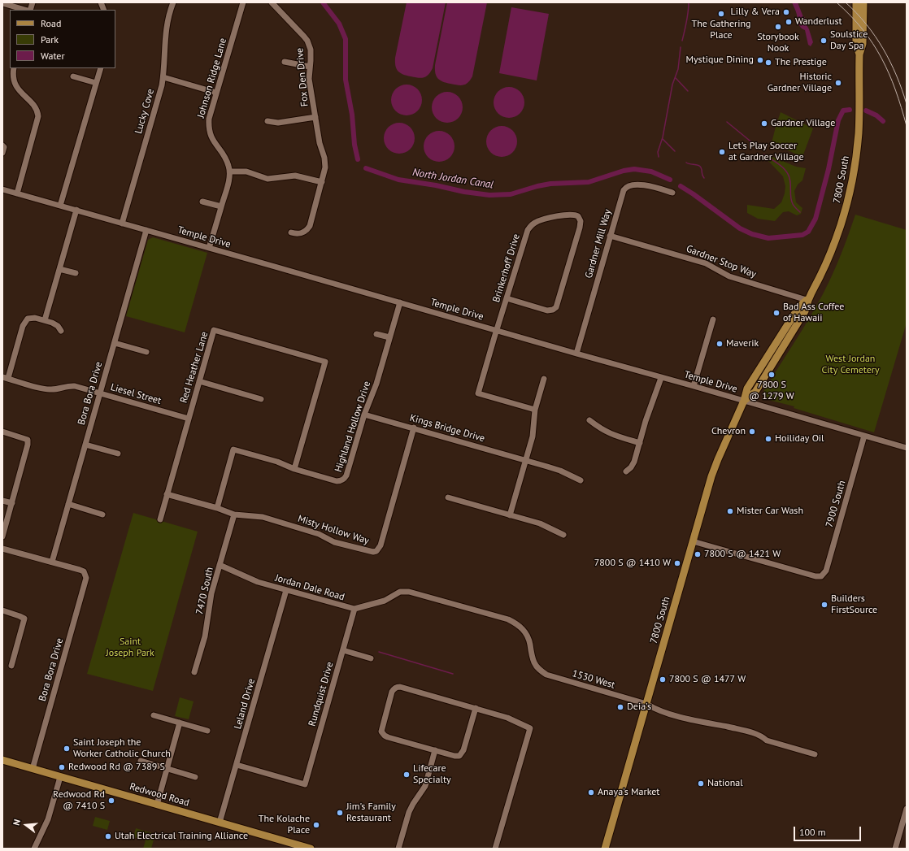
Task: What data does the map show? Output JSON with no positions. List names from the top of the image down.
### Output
{
  "streets": {
    "main road": ["7800 South", "Redwood Road"],
    "street": [
      "Fox Den Drive",
      "Johnson Ridge Lane",
      "Lucky Cove",
      "Temple Drive",
      "Gardner Mill Way",
      "Gardner Stop Way",
      "Brinkerhoff Drive",
      "Red Heather Lane",
      "Bora Bora Drive",
      "Liesel Street",
      "Highland Hollow Drive",
      "Kings Bridge Drive",
      "7900 South",
      "Misty Hollow Way",
      "Jordan Dale Road",
      "7470 South",
      "1530 West",
      "Rundquist Drive",
      "Leland Drive"
    ]
  },
  "crossings": [
    ["Lucky Cove", "Temple Drive"],
    ["7800 South", "Temple Drive"],
    ["7800 South", "Gardner Stop Way"],
    ["7800 South", "7900 South"],
    ["7800 South", "1530 West"],
    ["Temple Drive", "Gardner Mill Way"],
    ["Temple Drive", "Brinkerhoff Drive"],
    ["Temple Drive", "Bora Bora Drive"],
    ["Temple Drive", "Highland Hollow Drive"],
    ["Temple Drive", "7900 South"],
    ["Gardner Mill Way", "Gardner Stop Way"],
    ["Red Heather Lane", "Liesel Street"],
    ["Red Heather Lane", "Highland Hollow Drive"],
    ["Bora Bora Drive", "Liesel Street"],
    ["Bora Bora Drive", "Redwood Road"],
    ["Highland Hollow Drive", "Kings Bridge Drive"],
    ["Kings Bridge Drive", "Misty Hollow Way"],
    ["Misty Hollow Way", "7470 South"],
    ["Jordan Dale Road", "7470 South"],
    ["Jordan Dale Road", "1530 West"],
    ["Jordan Dale Road", "Rundquist Drive"],
    ["Jordan Dale Road", "Leland Drive"],
    ["Rundquist Drive", "Leland Drive"],
    ["Leland Drive", "Redwood Road"]
  ],
  "water": ["North Jordan Canal"],
  "parks": ["West Jordan City Cemetery", "Saint Joseph Park"],
  "places": [
    "Lilly & Vera",
    "The Gathering Place",
    "Wanderlust",
    "Storybook Nook",
    "Soulstice Day Spa",
    "Mystique Dining",
    "The Prestige",
    "Historic Gardner Village",
    "Gardner Village",
    "Let's Play Soccer at Gardner Village",
    "Bad Ass Coffee of Hawaii",
    "Maverik",
    "7800 S @ 1279 W",
    "Chevron",
    "Hoiliday Oil",
    "Mister Car Wash",
    "7800 S @ 1421 W",
    "7800 S @ 1410 W",
    "Builders FirstSource",
    "7800 S @ 1477 W",
    "Deia's",
    "Saint Joseph the Worker Catholic Church",
    "Redwood Rd @ 7389 S",
    "Lifecare Specialty",
    "National",
    "Anaya's Market",
    "Redwood Rd @ 7410 S",
    "Jim's Family Restaurant",
    "The Kolache Place",
    "Utah Electrical Training Alliance"
  ],
  "legend": ["Road", "Park", "Water"],
  "scale_bar": "100 m",
  "north": "left"
}
